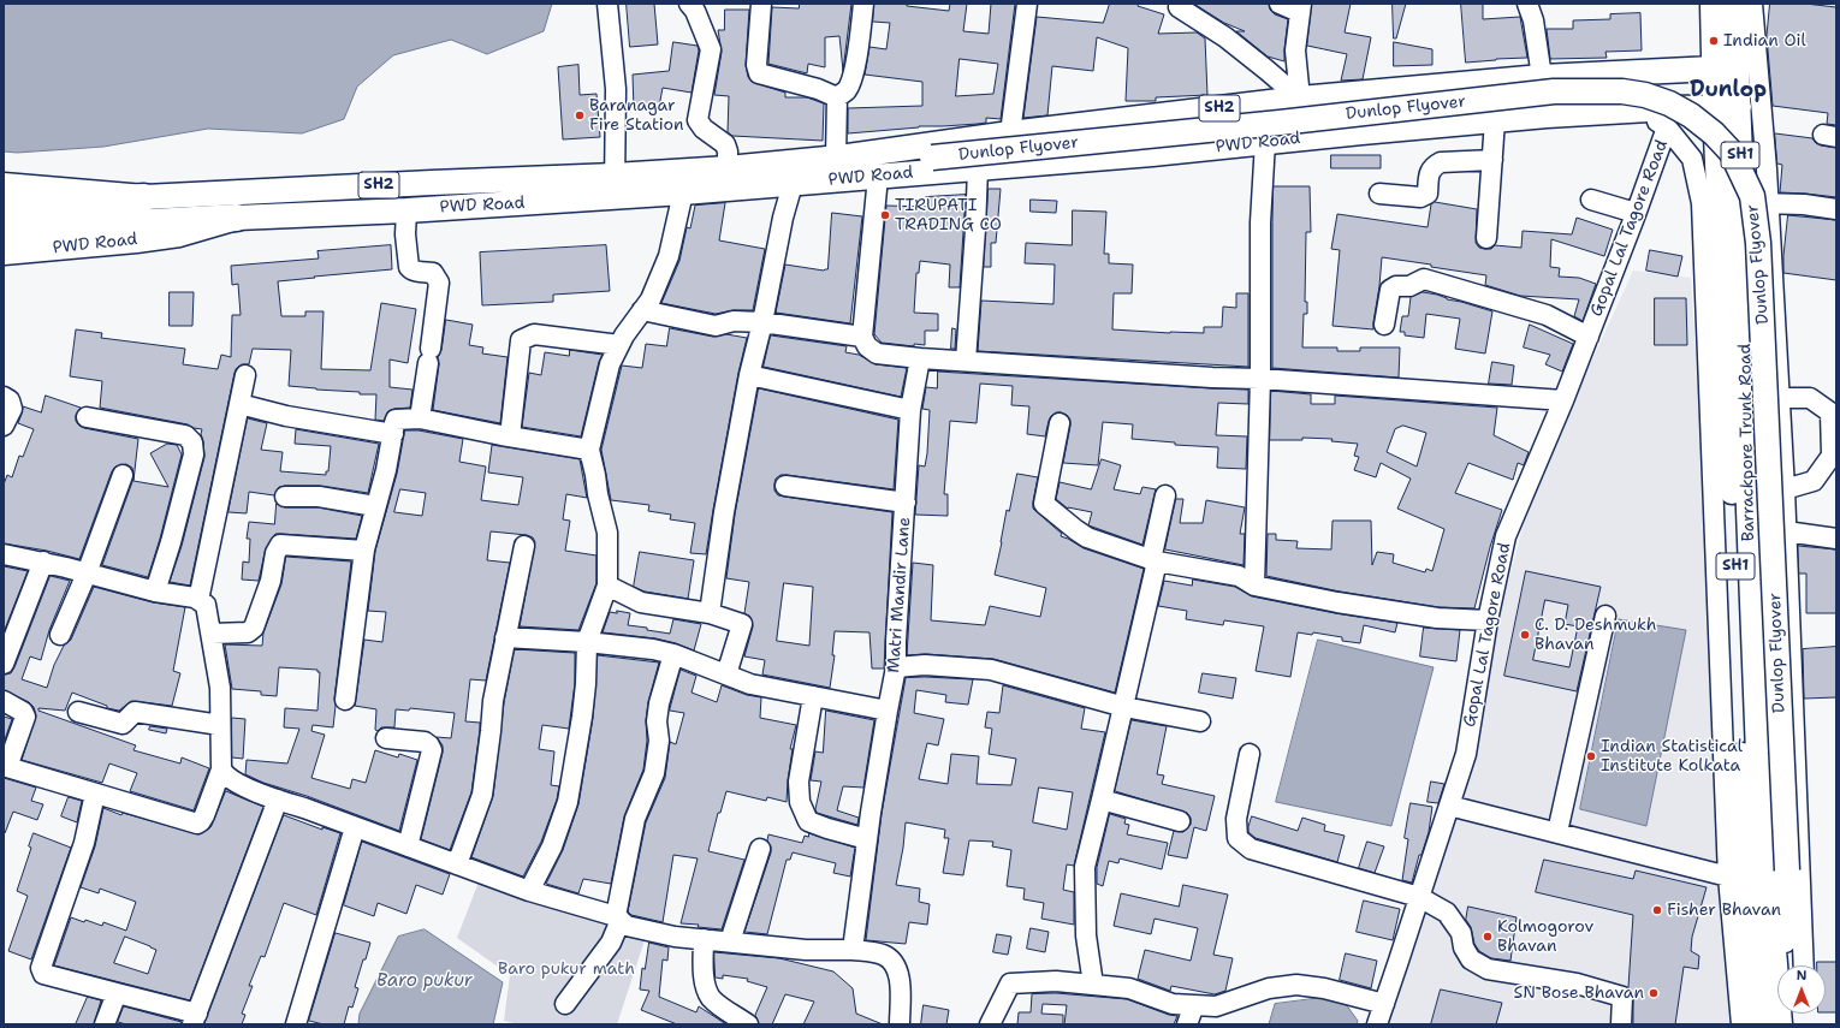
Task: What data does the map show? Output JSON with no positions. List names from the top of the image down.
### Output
{
  "streets": {
    "main road": [
      "SH2",
      "Dunlop Flyover",
      "PWD Road",
      "SH1",
      "Barrackpore Trunk Road"
    ],
    "street": ["Gopal Lal Tagore Road", "Matri Mandir Lane"]
  },
  "crossings": [
    ["Dunlop Flyover", "PWD Road"],
    ["Dunlop Flyover", "Barrackpore Trunk Road"],
    ["PWD Road", "Barrackpore Trunk Road"]
  ],
  "districts": ["Dunlop"],
  "water": ["Baro pukur"],
  "parks": ["Baro pukur math"],
  "places": [
    "Indian Oil",
    "Baranagar Fire Station",
    "TIRUPATI TRADING CO",
    "C. D. Deshmukh Bhavan",
    "Indian Statistical Institute Kolkata",
    "Fisher Bhavan",
    "Kolmogorov Bhavan",
    "SN Bose Bhavan"
  ],
  "north": "top"
}
